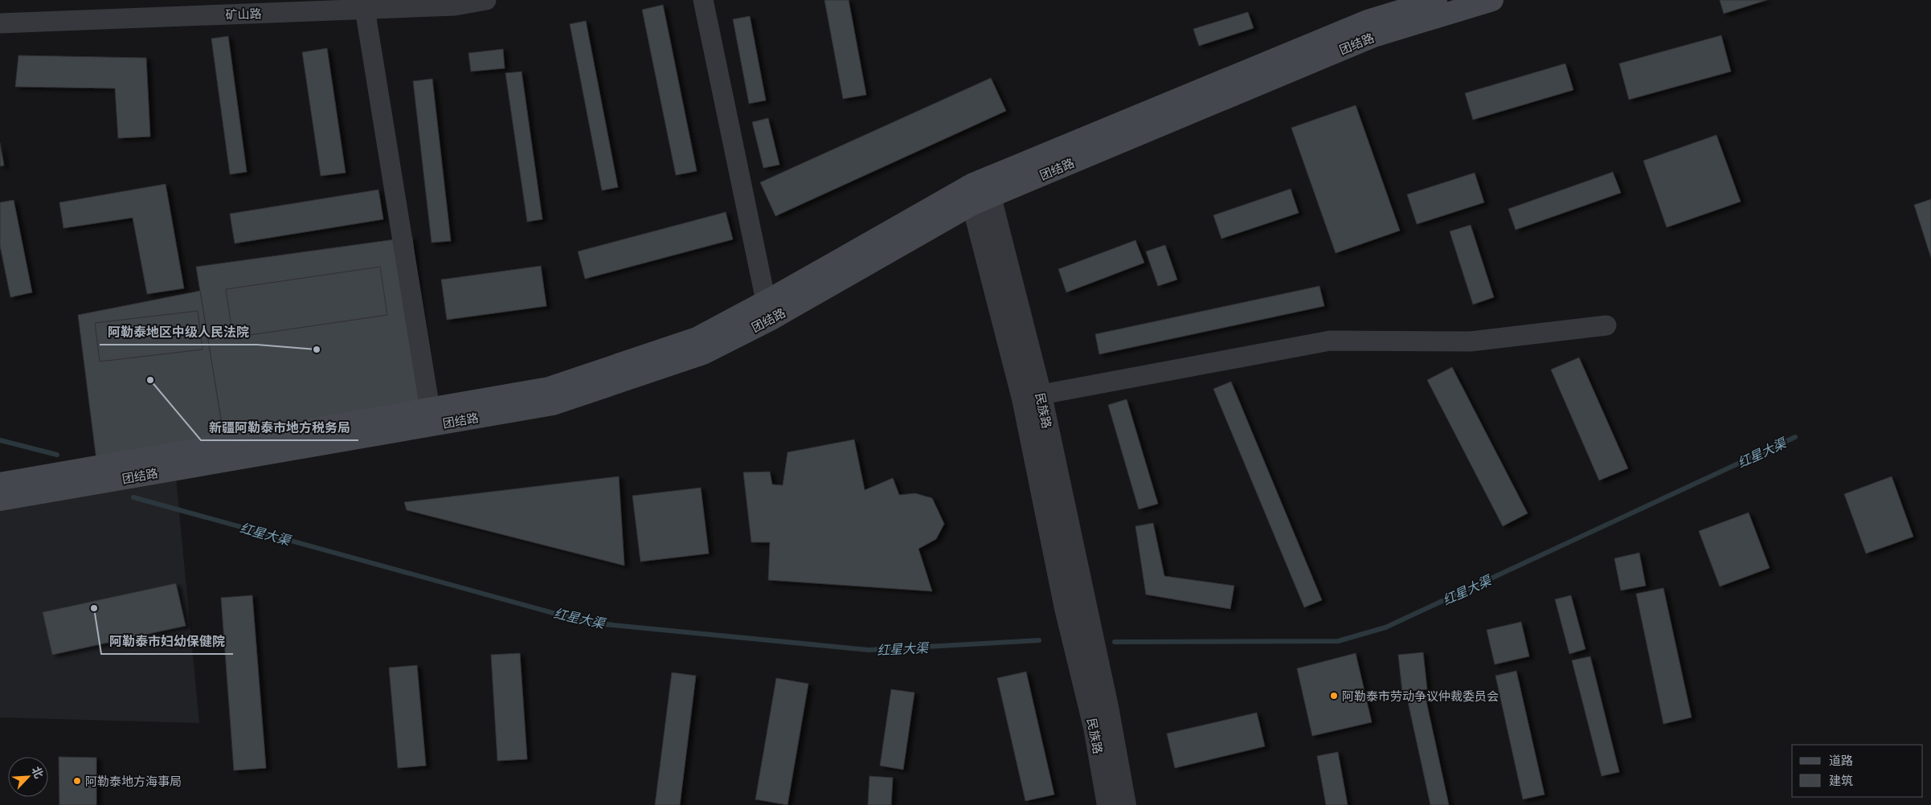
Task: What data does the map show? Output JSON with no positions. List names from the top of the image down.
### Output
{
  "streets": {
    "main road": ["团结路"],
    "street": ["矿山路", "民族路"]
  },
  "crossings": [
    ["团结路", "民族路"]
  ],
  "water": ["红星大渠"],
  "places": [
    "阿勒泰地区中级人民法院",
    "新疆阿勒泰市地方税务局",
    "阿勒泰市妇幼保健院",
    "阿勒泰市劳动争议仲裁委员会",
    "阿勒泰地方海事局"
  ],
  "legend": ["道路", "建筑"],
  "north": "top right"
}
